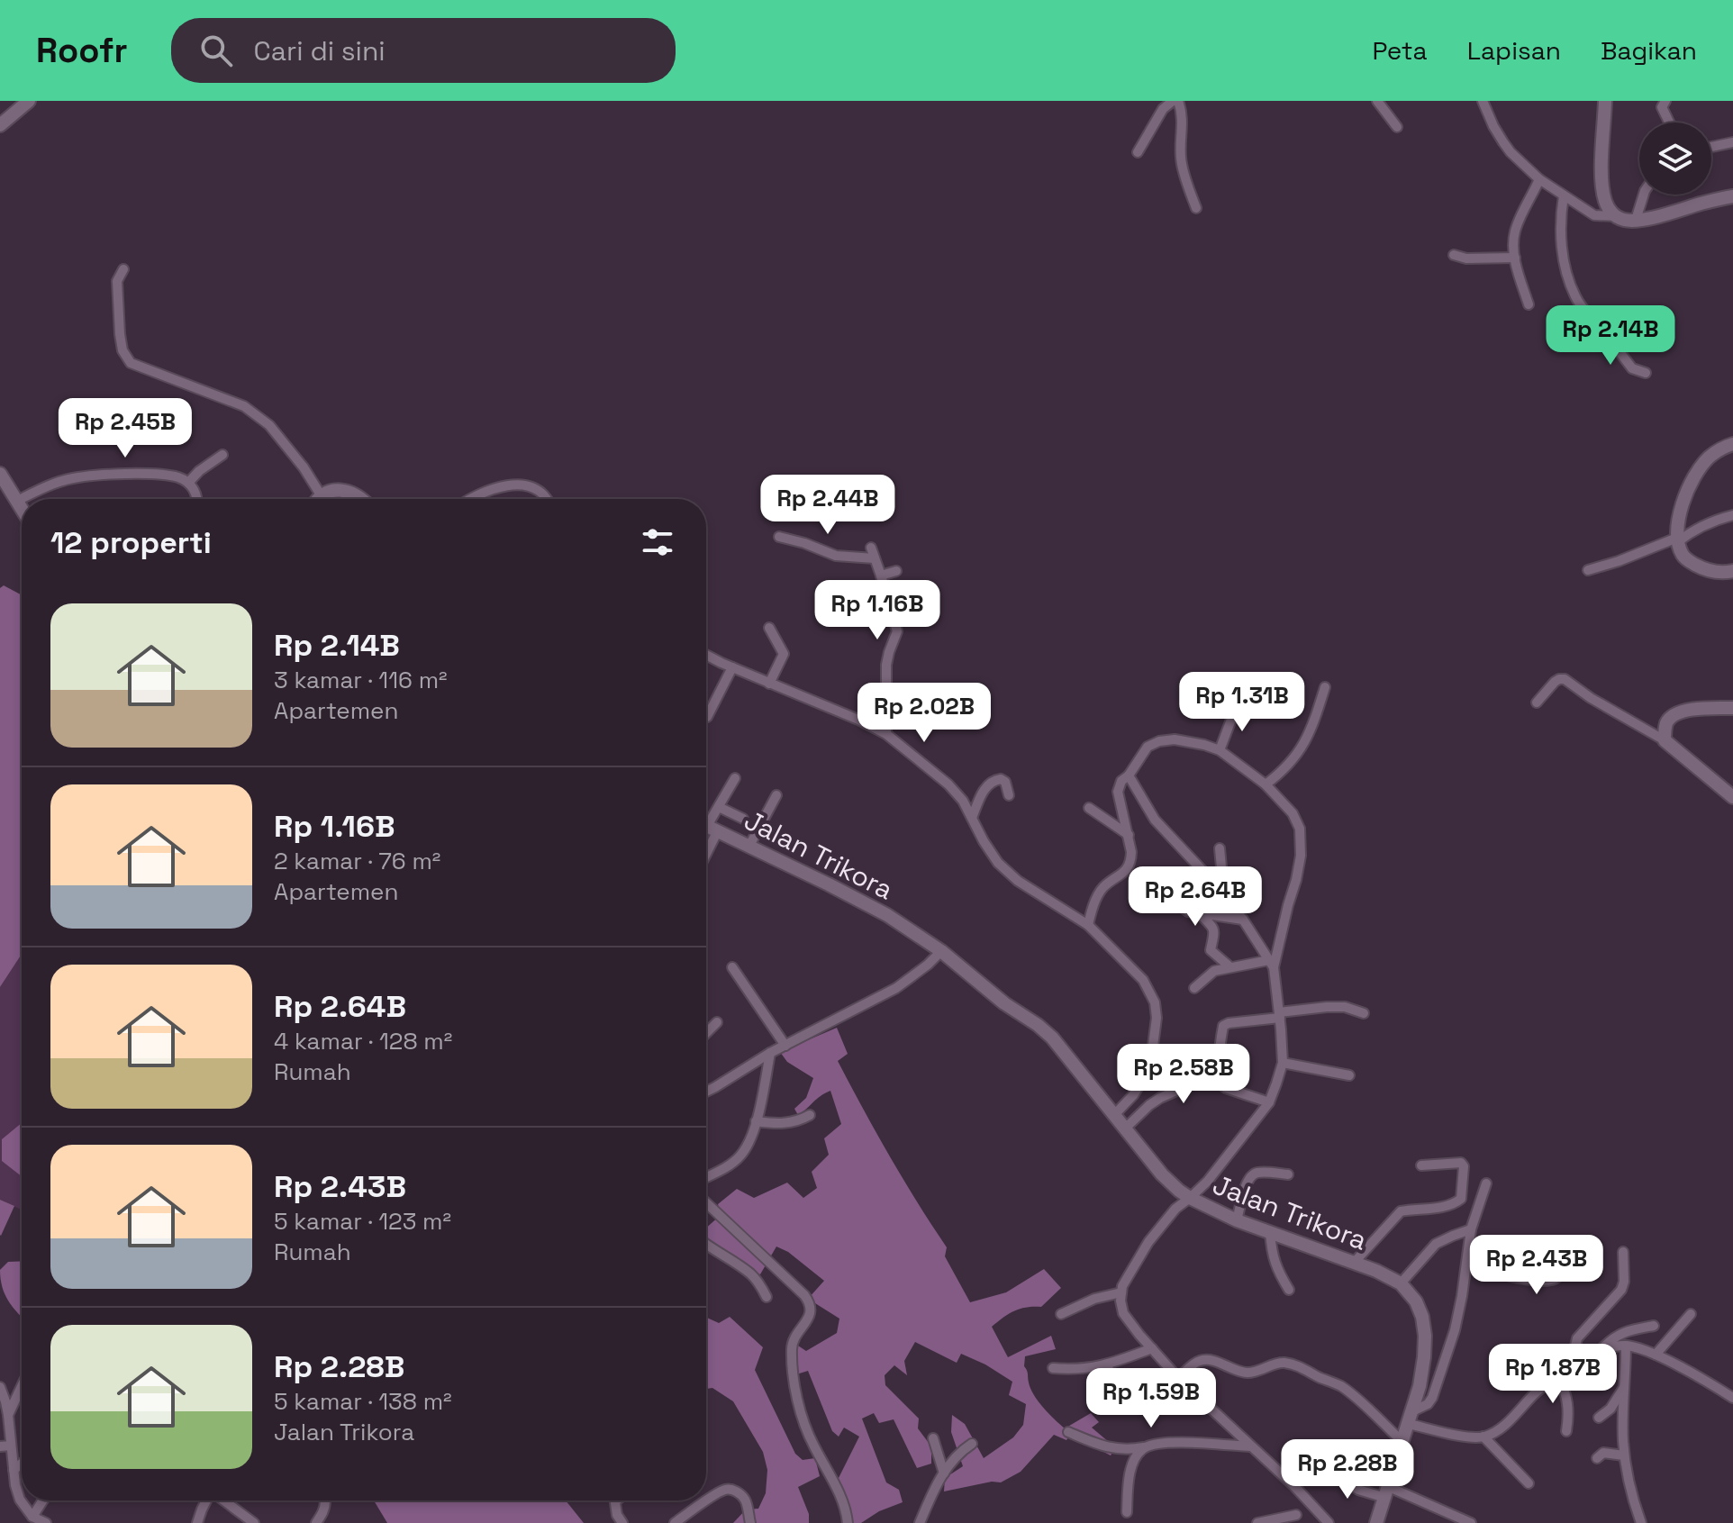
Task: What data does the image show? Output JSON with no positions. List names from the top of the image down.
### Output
{
  "streets": {
    "street": ["Jalan Trikora"]
  },
  "page": {
    "header": "Roofr",
    "search": "Cari di sini",
    "nav": ["Peta", "Lapisan", "Bagikan"],
    "price": [
      "Rp 2.14B",
      "Rp 2.45B",
      "Rp 2.44B",
      "Rp 1.16B",
      "Rp 1.31B",
      "Rp 2.02B",
      "Rp 2.64B",
      "Rp 2.58B",
      "Rp 2.43B",
      "Rp 1.87B",
      "Rp 1.59B",
      "Rp 2.28B"
    ],
    "heading": "12 properti",
    "list": [
      {
        "name": "Rp 2.14B",
        "note": "3 kamar · 116 m² · Apartemen"
      },
      {
        "name": "Rp 1.16B",
        "note": "2 kamar · 76 m² · Apartemen"
      },
      {
        "name": "Rp 2.64B",
        "note": "4 kamar · 128 m² · Rumah"
      },
      {
        "name": "Rp 2.43B",
        "note": "5 kamar · 123 m² · Rumah"
      },
      {
        "name": "Rp 2.28B",
        "note": "5 kamar · 138 m² · Jalan Trikora"
      }
    ]
  }
}
